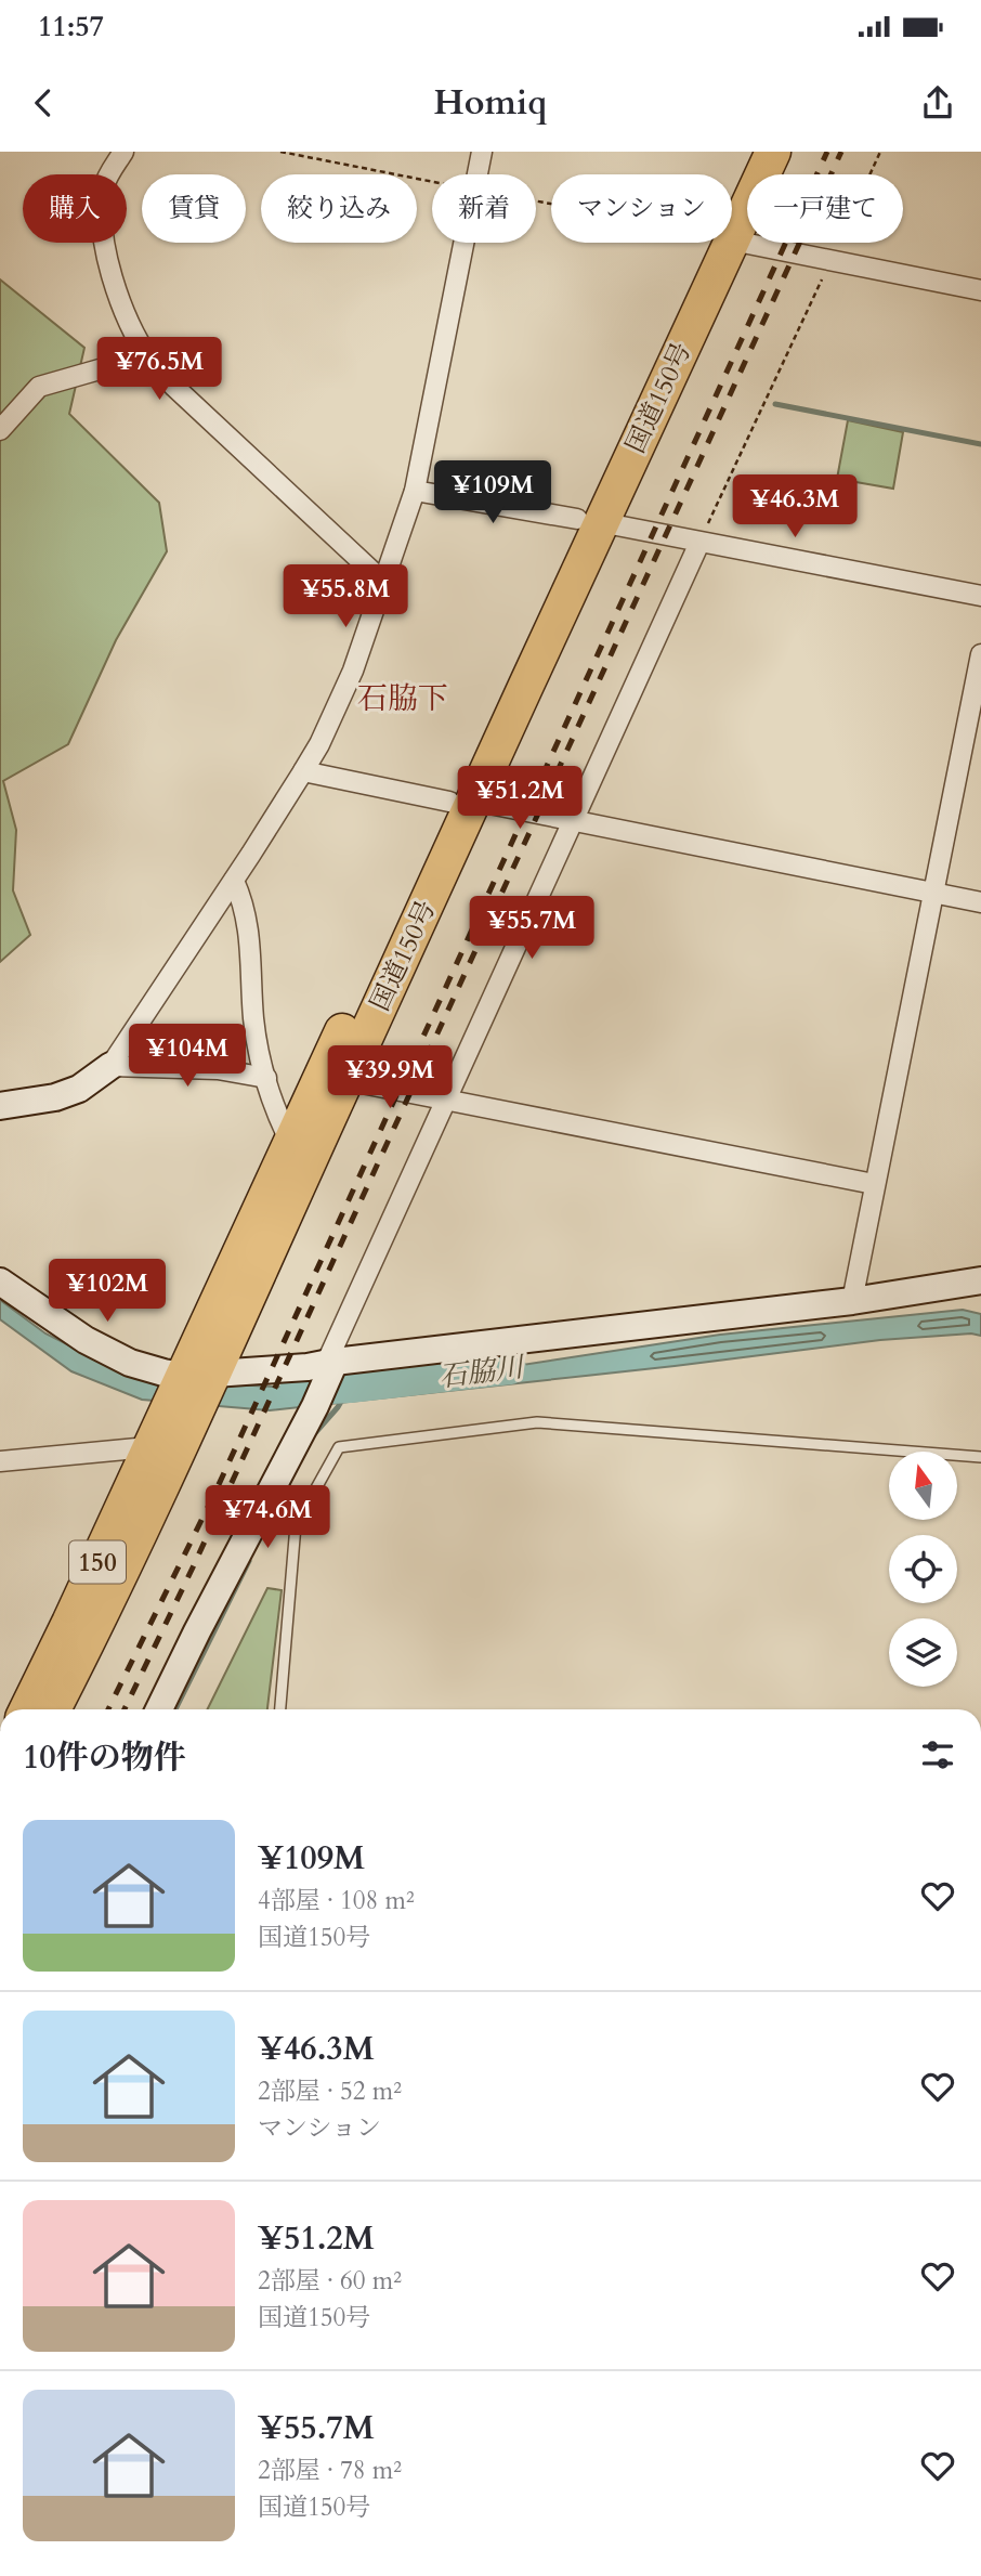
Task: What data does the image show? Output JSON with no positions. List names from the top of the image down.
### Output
{
  "streets": {
    "highway": ["国道150号", "150"]
  },
  "districts": ["石脇下"],
  "water": ["石脇川"],
  "north": "top",
  "page": {
    "status": "11:57",
    "header": "Homiq",
    "chip": [
      "購入",
      "賃貸",
      "絞り込み",
      "新着",
      "マンション",
      "一戸建て"
    ],
    "price": [
      "¥76.5M",
      "¥109M",
      "¥46.3M",
      "¥55.8M",
      "¥51.2M",
      "¥55.7M",
      "¥104M",
      "¥39.9M",
      "¥102M",
      "¥74.6M"
    ],
    "heading": "10件の物件",
    "list": [
      {
        "name": "¥109M",
        "note": "4部屋 · 108 m² · 国道150号"
      },
      {
        "name": "¥46.3M",
        "note": "2部屋 · 52 m² · マンション"
      },
      {
        "name": "¥51.2M",
        "note": "2部屋 · 60 m² · 国道150号"
      },
      {
        "name": "¥55.7M",
        "note": "2部屋 · 78 m² · 国道150号"
      }
    ]
  }
}
